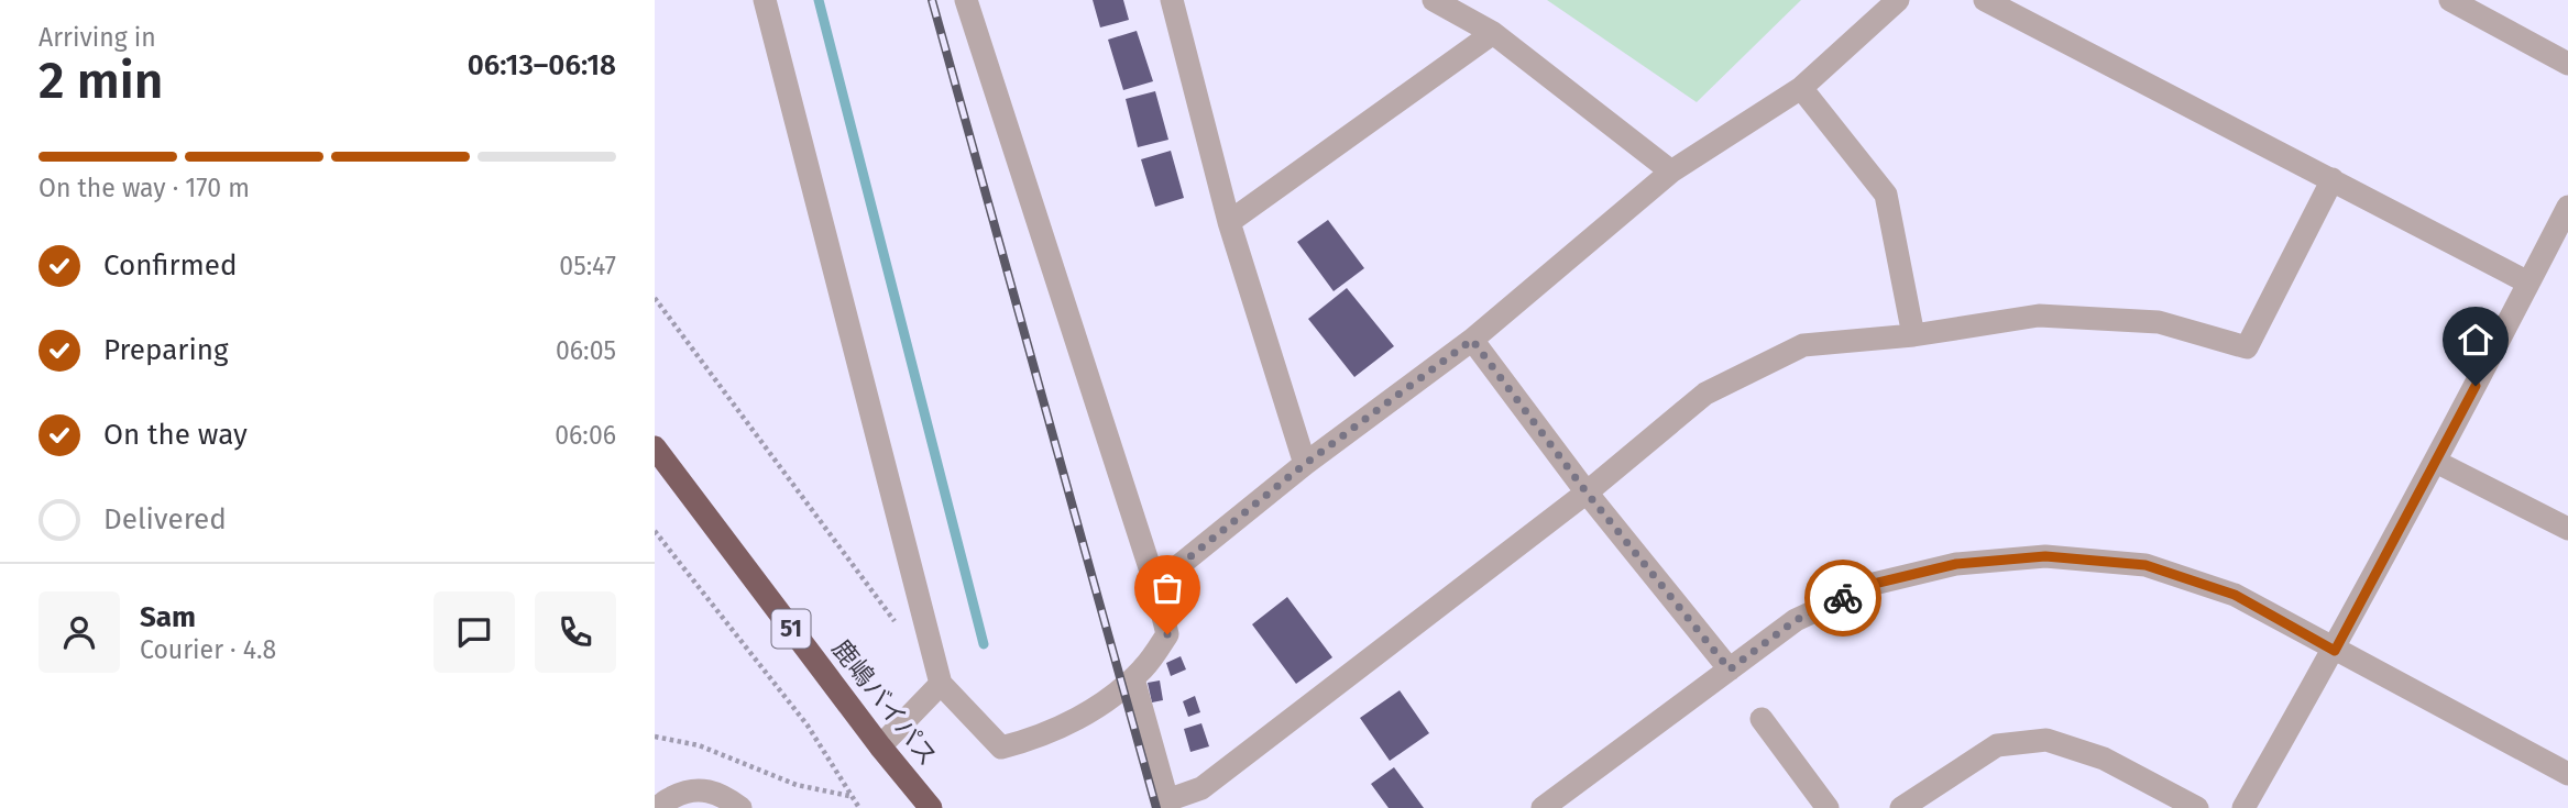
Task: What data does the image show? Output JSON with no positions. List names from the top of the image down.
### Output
{
  "streets": {
    "highway": ["51", "鹿嶋バイパス"]
  },
  "page": {
    "heading": ["2 min", "Arriving in", "06:13–06:18"],
    "panel": ["Sam", "Courier · 4.8"],
    "bar": "On the way · 170 m",
    "list": [
      ["Confirmed", "05:47"],
      ["Preparing", "06:05"],
      ["On the way", "06:06"],
      "Delivered"
    ]
  }
}
